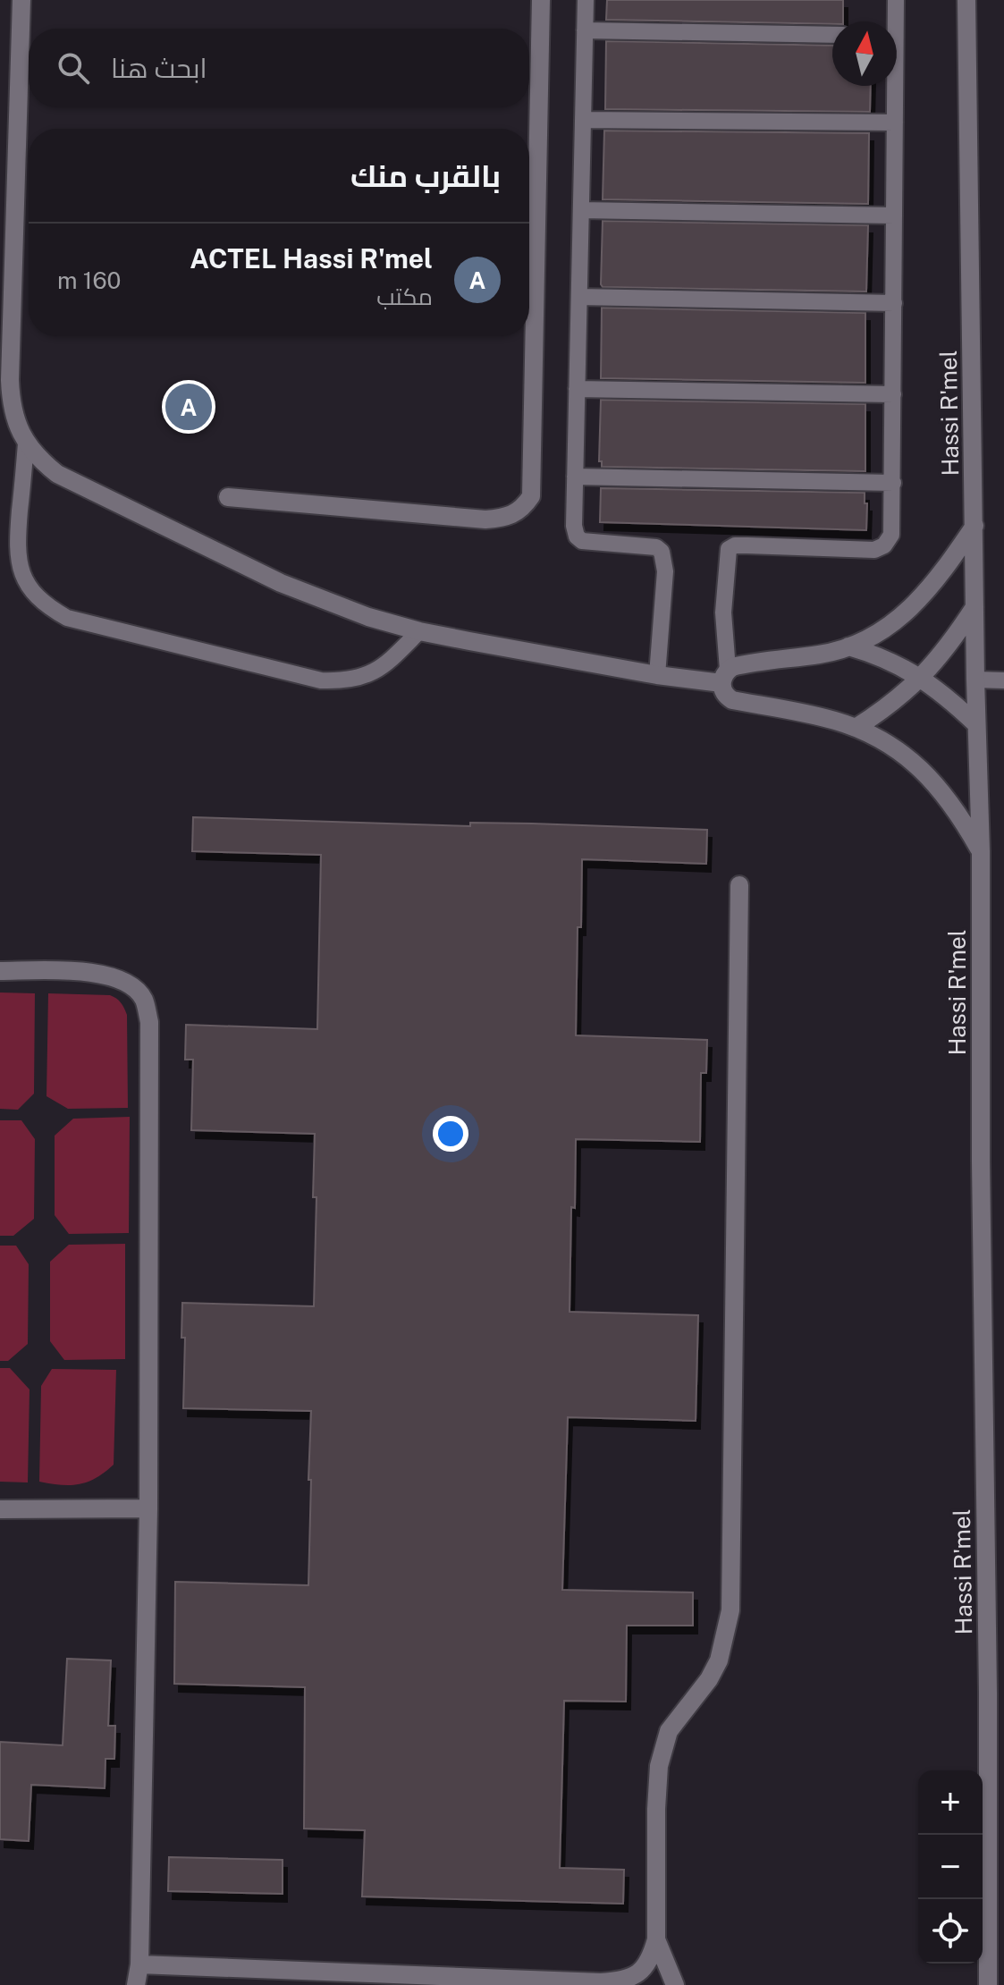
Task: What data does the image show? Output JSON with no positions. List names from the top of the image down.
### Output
{
  "streets": {
    "street": ["Hassi R'mel"]
  },
  "north": "top",
  "page": {
    "search": "ابحث هنا",
    "heading": "بالقرب منك",
    "list": [
      {
        "mark": "A",
        "name": "ACTEL Hassi R'mel",
        "note": "مكتب",
        "value": "160 m"
      }
    ],
    "pins": "A",
    "map_buttons": ["+", "−"]
  }
}
